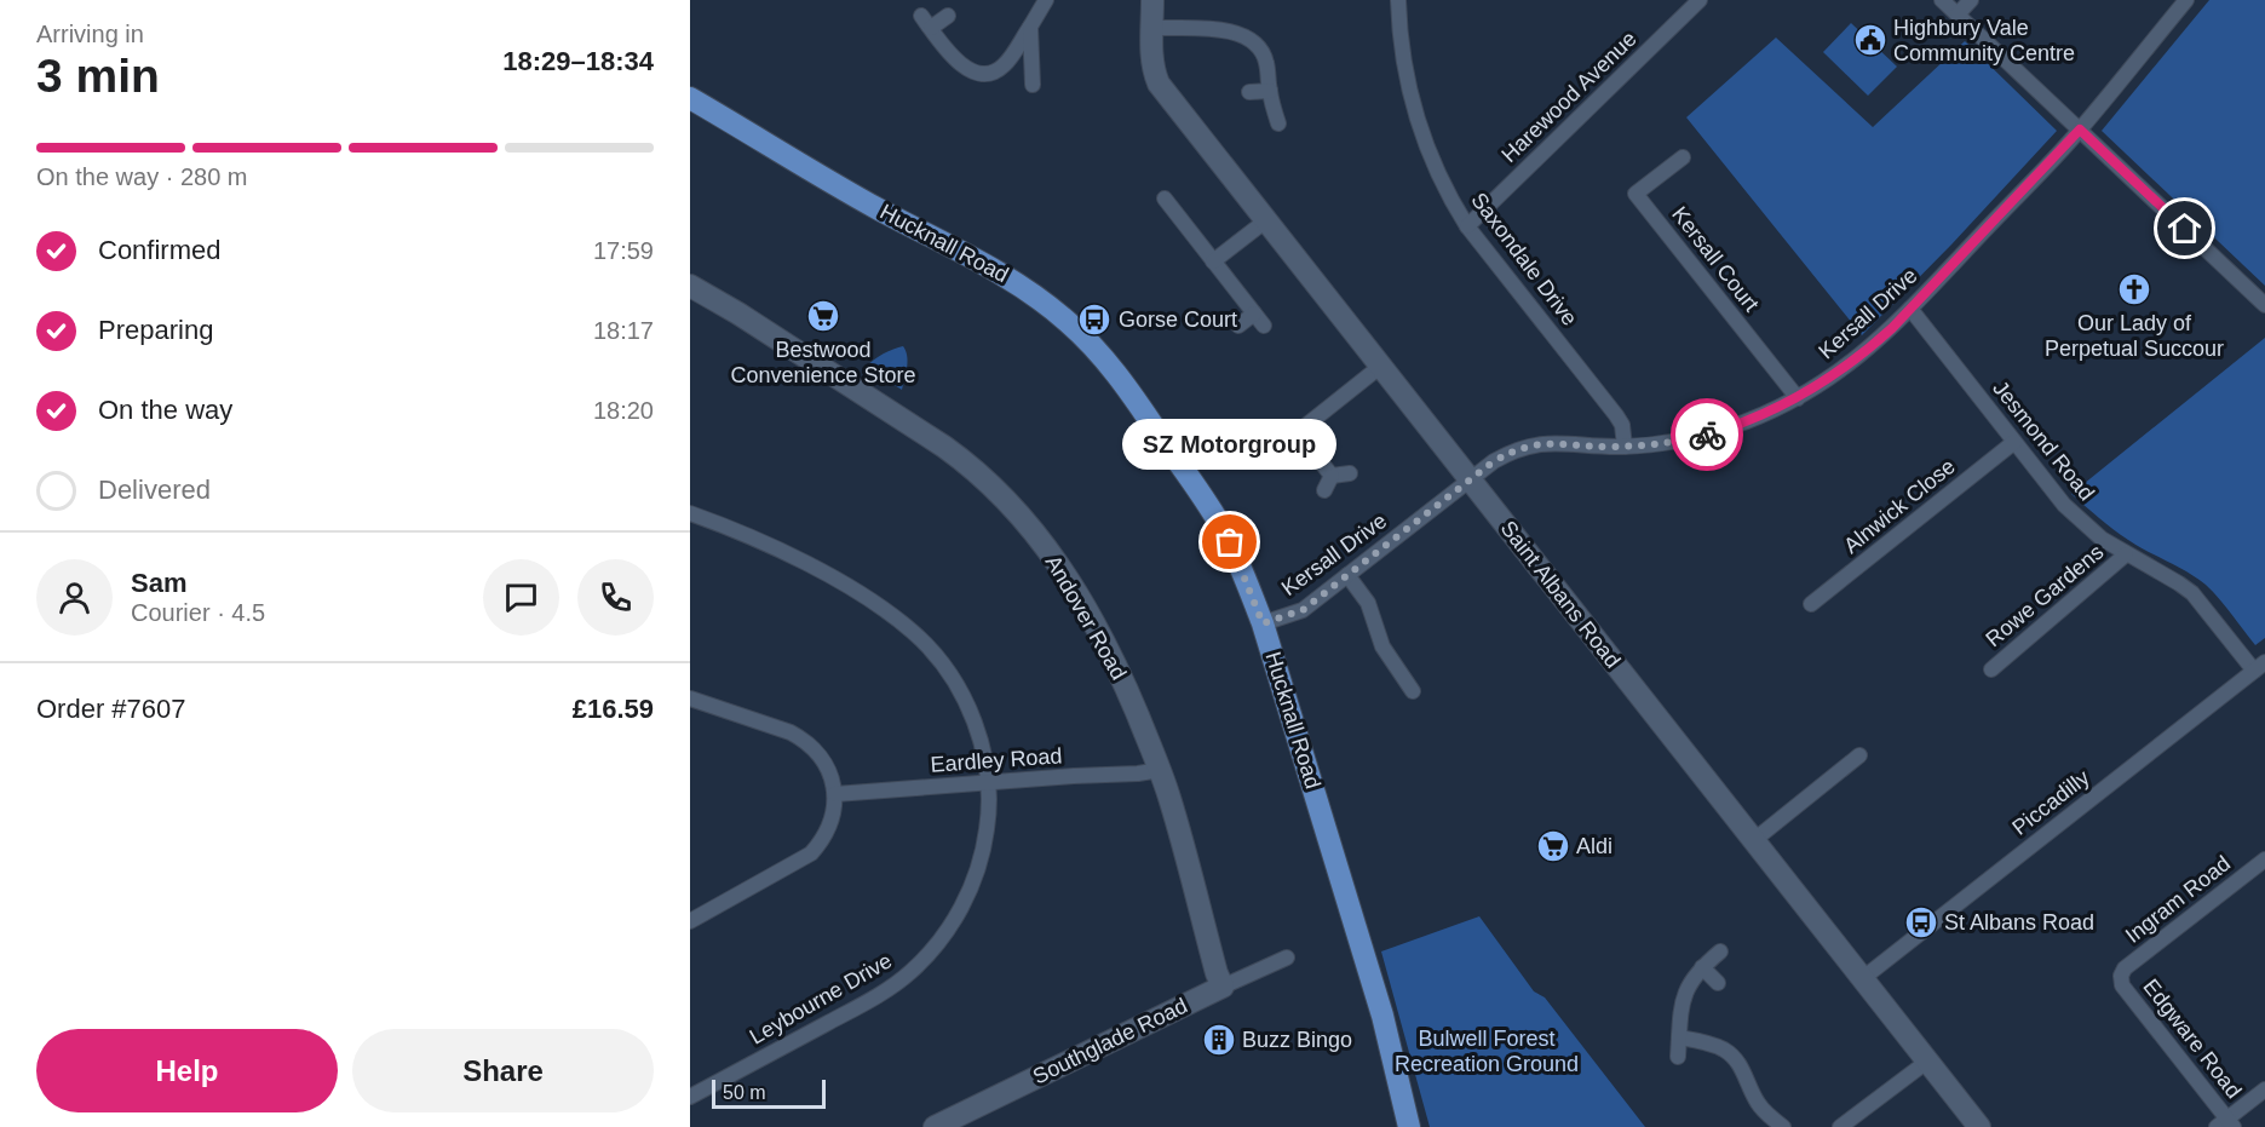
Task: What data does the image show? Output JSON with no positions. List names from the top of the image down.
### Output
{
  "streets": {
    "main road": ["Hucknall Road"],
    "street": [
      "Harewood Avenue",
      "Saxondale Drive",
      "Kersall Court",
      "Kersall Drive",
      "Jesmond Road",
      "Alnwick Close",
      "Saint Albans Road",
      "Rowe Gardens",
      "Andover Road",
      "Eardley Road",
      "Piccadilly",
      "Ingram Road",
      "Leybourne Drive",
      "Edgware Road",
      "Southglade Road"
    ]
  },
  "crossings": [
    ["Harewood Avenue", "Saxondale Drive"],
    ["Hucknall Road", "Kersall Drive"],
    ["Saxondale Drive", "Kersall Drive"],
    ["Kersall Court", "Kersall Drive"],
    ["Kersall Drive", "Jesmond Road"],
    ["Kersall Drive", "Saint Albans Road"],
    ["Jesmond Road", "Alnwick Close"],
    ["Jesmond Road", "Rowe Gardens"],
    ["Jesmond Road", "Piccadilly"],
    ["Saint Albans Road", "Piccadilly"],
    ["Andover Road", "Eardley Road"],
    ["Andover Road", "Southglade Road"],
    ["Eardley Road", "Leybourne Drive"],
    ["Ingram Road", "Edgware Road"]
  ],
  "parks": ["Bulwell Forest Recreation Ground"],
  "places": {
    "public building": ["Highbury Vale Community Centre"],
    "church": ["Our Lady of Perpetual Succour"],
    "supermarket": ["Bestwood Convenience Store", "Aldi"],
    "bus stop": ["Gorse Court", "St Albans Road"],
    "other": ["SZ Motorgroup"],
    "building": ["Buzz Bingo"]
  },
  "scale_bar": "50 m",
  "page": {
    "heading": ["3 min", "Arriving in", "18:29–18:34"],
    "panel": [
      "Sam",
      "Courier · 4.5",
      "Order #7607",
      "£16.59"
    ],
    "bar": "On the way · 280 m",
    "list": [
      ["Confirmed", "17:59"],
      ["Preparing", "18:17"],
      ["On the way", "18:20"],
      "Delivered"
    ],
    "bubble": "SZ Motorgroup",
    "buttons": ["Help", "Share"],
    "scale": "50 m"
  }
}
